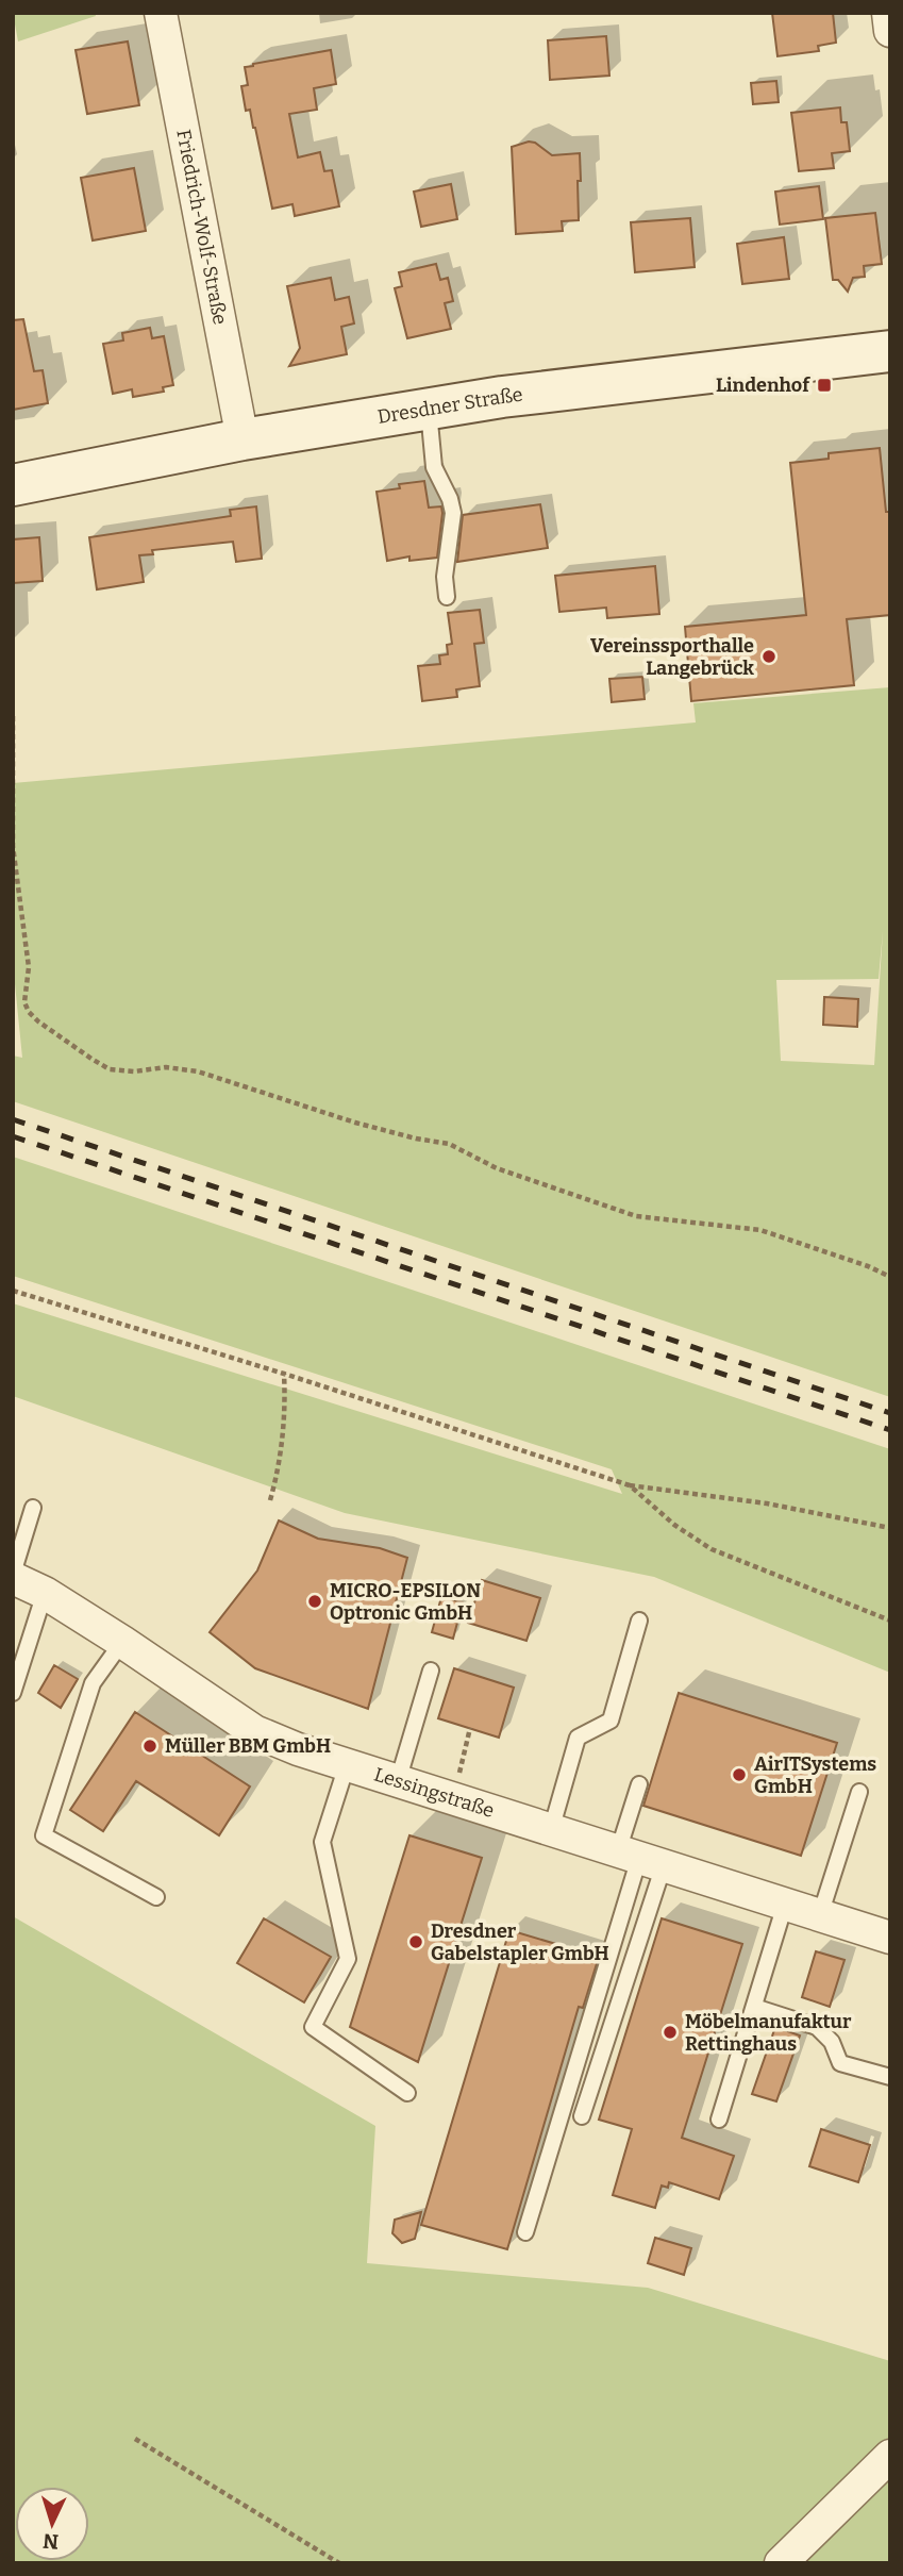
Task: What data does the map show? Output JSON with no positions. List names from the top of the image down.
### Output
{
  "streets": {
    "main road": ["Dresdner Straße"],
    "street": ["Friedrich-Wolf-Straße", "Lessingstraße"]
  },
  "crossings": [
    ["Friedrich-Wolf-Straße", "Dresdner Straße"]
  ],
  "places": {
    "transit": ["Lindenhof"],
    "other": [
      "Vereinssporthalle Langebrück",
      "MICRO-EPSILON Optronic GmbH",
      "Müller BBM GmbH",
      "AirITSystems GmbH",
      "Dresdner Gabelstapler GmbH",
      "Möbelmanufaktur Rettinghaus"
    ]
  },
  "north": "bottom"
}
